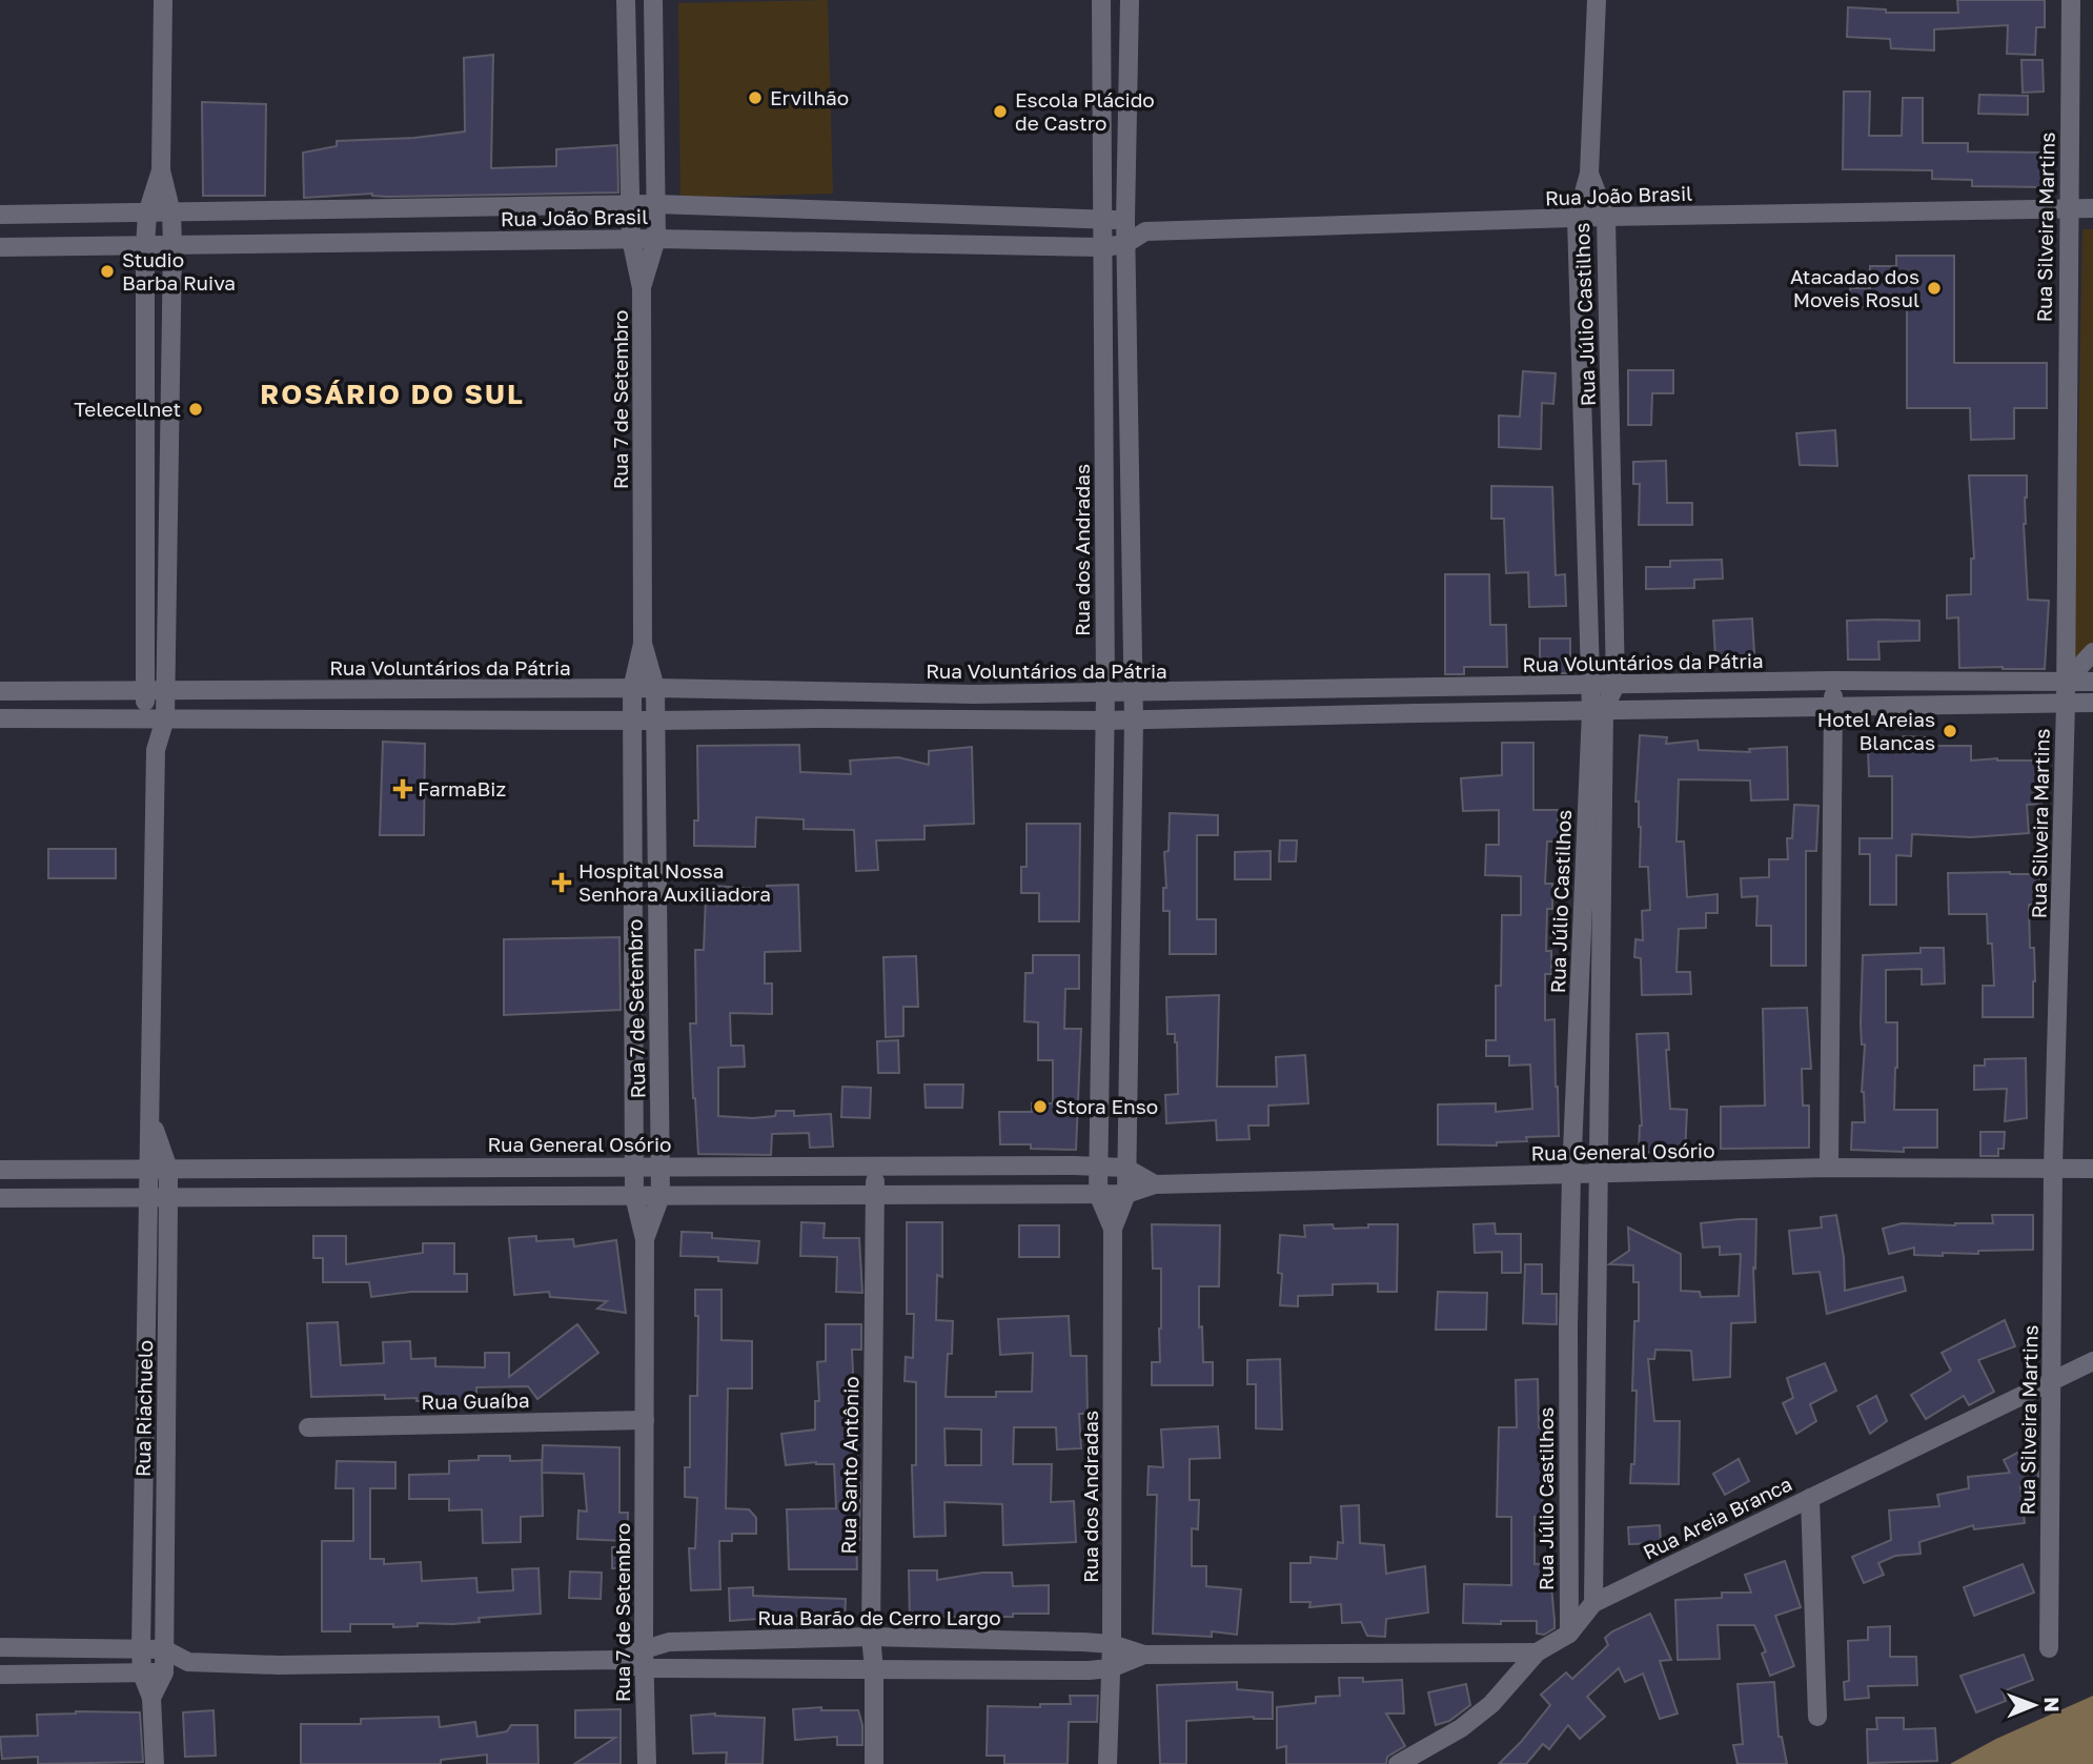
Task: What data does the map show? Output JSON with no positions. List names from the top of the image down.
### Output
{
  "streets": {
    "street": [
      "Rua João Brasil",
      "Rua Silveira Martins",
      "Rua Júlio Castilhos",
      "Rua 7 de Setembro",
      "Rua dos Andradas",
      "Rua Voluntários da Pátria",
      "Rua General Osório",
      "Rua Guaíba",
      "Rua Riachuelo",
      "Rua Santo Antônio",
      "Rua Areia Branca",
      "Rua Barão de Cerro Largo"
    ]
  },
  "crossings": [
    ["Rua João Brasil", "Rua Silveira Martins"],
    ["Rua João Brasil", "Rua Júlio Castilhos"],
    ["Rua João Brasil", "Rua 7 de Setembro"],
    ["Rua João Brasil", "Rua dos Andradas"],
    ["Rua João Brasil", "Rua Riachuelo"],
    ["Rua Silveira Martins", "Rua Voluntários da Pátria"],
    ["Rua Silveira Martins", "Rua General Osório"],
    ["Rua Silveira Martins", "Rua Areia Branca"],
    ["Rua Júlio Castilhos", "Rua Voluntários da Pátria"],
    ["Rua Júlio Castilhos", "Rua General Osório"],
    ["Rua Júlio Castilhos", "Rua Areia Branca"],
    ["Rua 7 de Setembro", "Rua Voluntários da Pátria"],
    ["Rua 7 de Setembro", "Rua General Osório"],
    ["Rua 7 de Setembro", "Rua Guaíba"],
    ["Rua 7 de Setembro", "Rua Barão de Cerro Largo"],
    ["Rua dos Andradas", "Rua Voluntários da Pátria"],
    ["Rua dos Andradas", "Rua General Osório"],
    ["Rua dos Andradas", "Rua Barão de Cerro Largo"],
    ["Rua Voluntários da Pátria", "Rua Riachuelo"],
    ["Rua General Osório", "Rua Riachuelo"],
    ["Rua General Osório", "Rua Santo Antônio"],
    ["Rua Riachuelo", "Rua Barão de Cerro Largo"],
    ["Rua Santo Antônio", "Rua Barão de Cerro Largo"],
    ["Rua Areia Branca", "Rua Barão de Cerro Largo"]
  ],
  "districts": ["ROSÁRIO DO SUL"],
  "places": {
    "other": [
      "Ervilhão",
      "Escola Plácido de Castro",
      "Studio Barba Ruiva",
      "Atacadao dos Moveis Rosul",
      "Telecellnet",
      "Hotel Areias Blancas",
      "Stora Enso"
    ],
    "health": ["FarmaBiz", "Hospital Nossa Senhora Auxiliadora"]
  },
  "north": "right"
}
